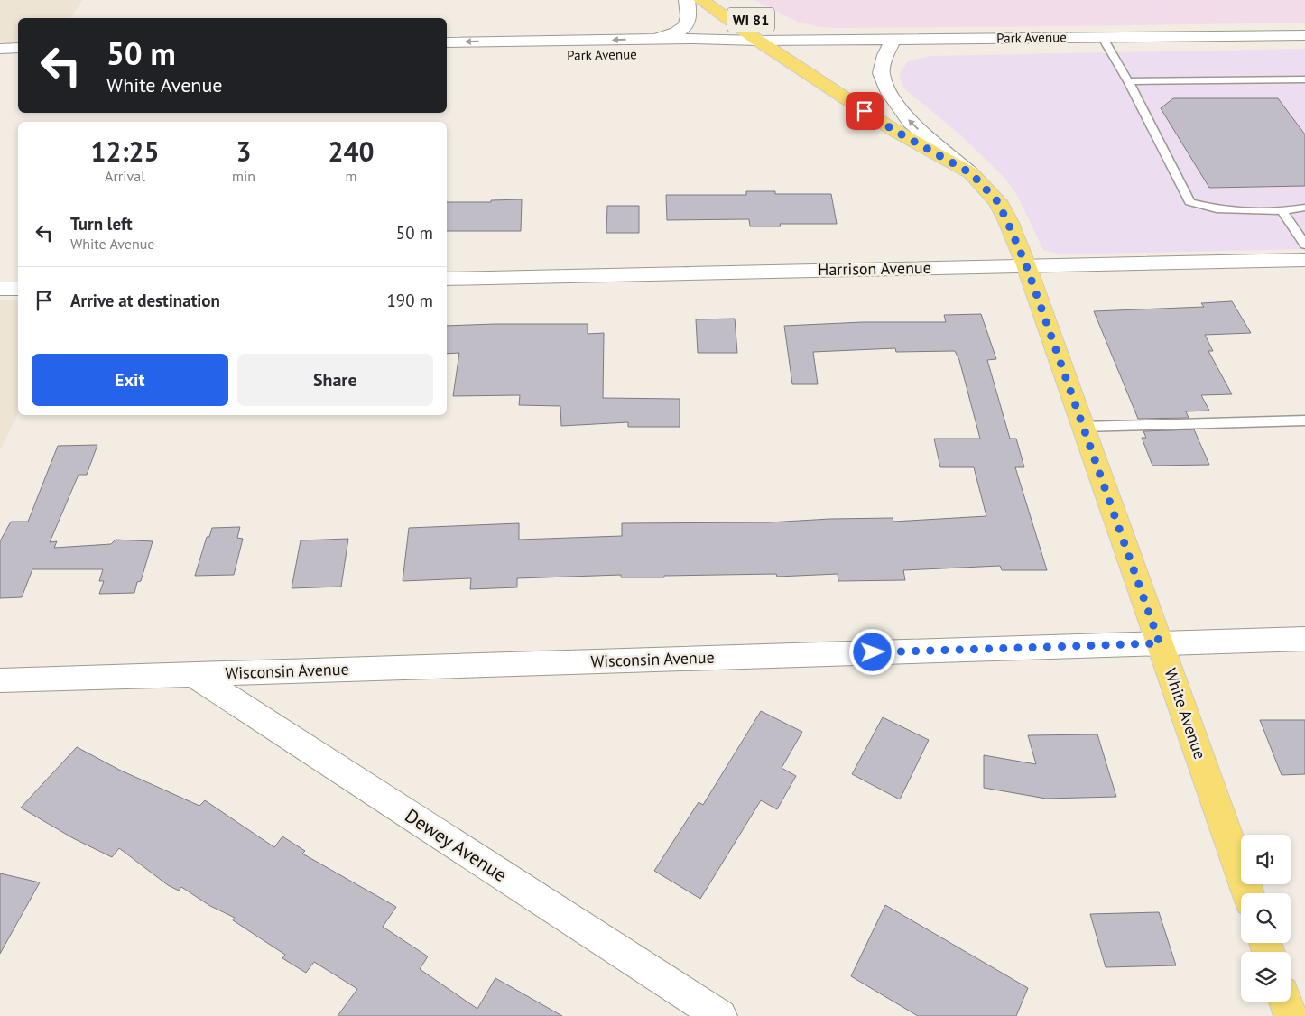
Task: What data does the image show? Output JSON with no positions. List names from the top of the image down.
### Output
{
  "streets": {
    "main road": ["WI 81", "White Avenue"],
    "street": [
      "Park Avenue",
      "Harrison Avenue",
      "Wisconsin Avenue",
      "Dewey Avenue"
    ]
  },
  "crossings": [
    ["Park Avenue", "White Avenue"],
    ["Harrison Avenue", "White Avenue"],
    ["Wisconsin Avenue", "White Avenue"],
    ["Wisconsin Avenue", "Dewey Avenue"]
  ],
  "page": {
    "turn": ["50 m", "White Avenue"],
    "eta": [
      "12:25",
      "Arrival",
      "3",
      "min",
      "240",
      "m"
    ],
    "list": [
      {
        "name": "Turn left",
        "note": "White Avenue",
        "value": "50 m"
      },
      {
        "name": "Arrive at destination",
        "value": "190 m"
      }
    ],
    "buttons": ["Exit", "Share"]
  }
}
